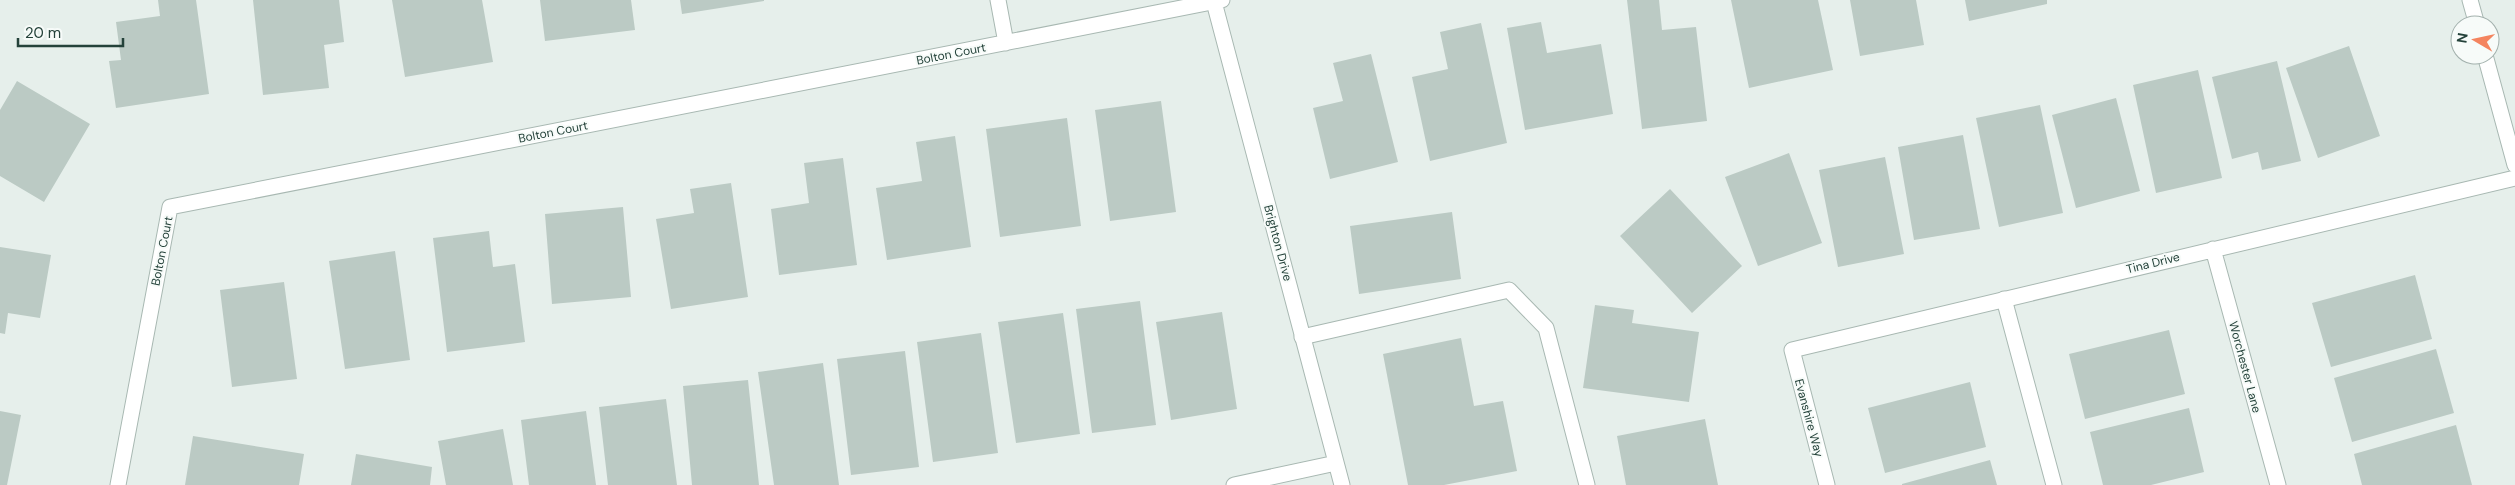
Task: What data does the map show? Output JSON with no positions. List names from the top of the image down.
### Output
{
  "streets": {
    "street": [
      "Bolton Court",
      "Brighton Drive",
      "Tina Drive",
      "Worchester Lane",
      "Evanshire Way"
    ]
  },
  "crossings": [
    ["Bolton Court", "Brighton Drive"],
    ["Tina Drive", "Worchester Lane"],
    ["Tina Drive", "Evanshire Way"]
  ],
  "scale_bar": "20 m",
  "north": "left"
}
